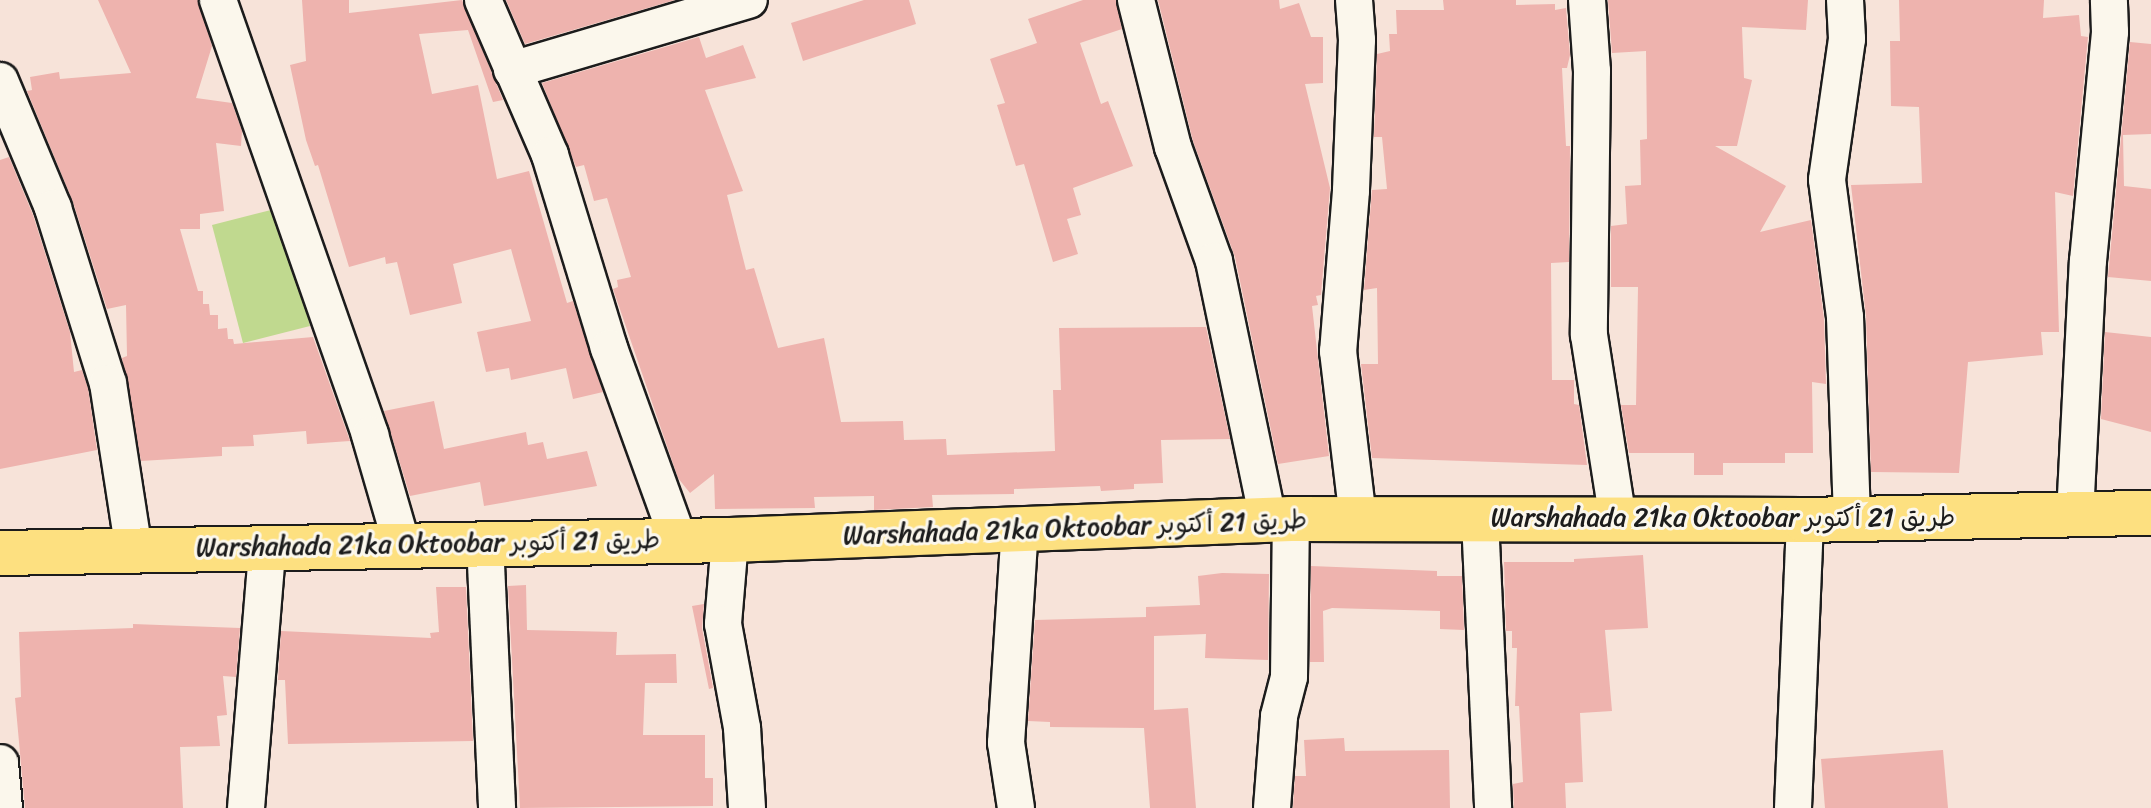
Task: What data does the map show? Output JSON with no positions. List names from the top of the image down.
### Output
{
  "streets": {
    "main road": ["Warshahada 21ka Oktoobar طريق 21 أكتوبر"]
  }
}
